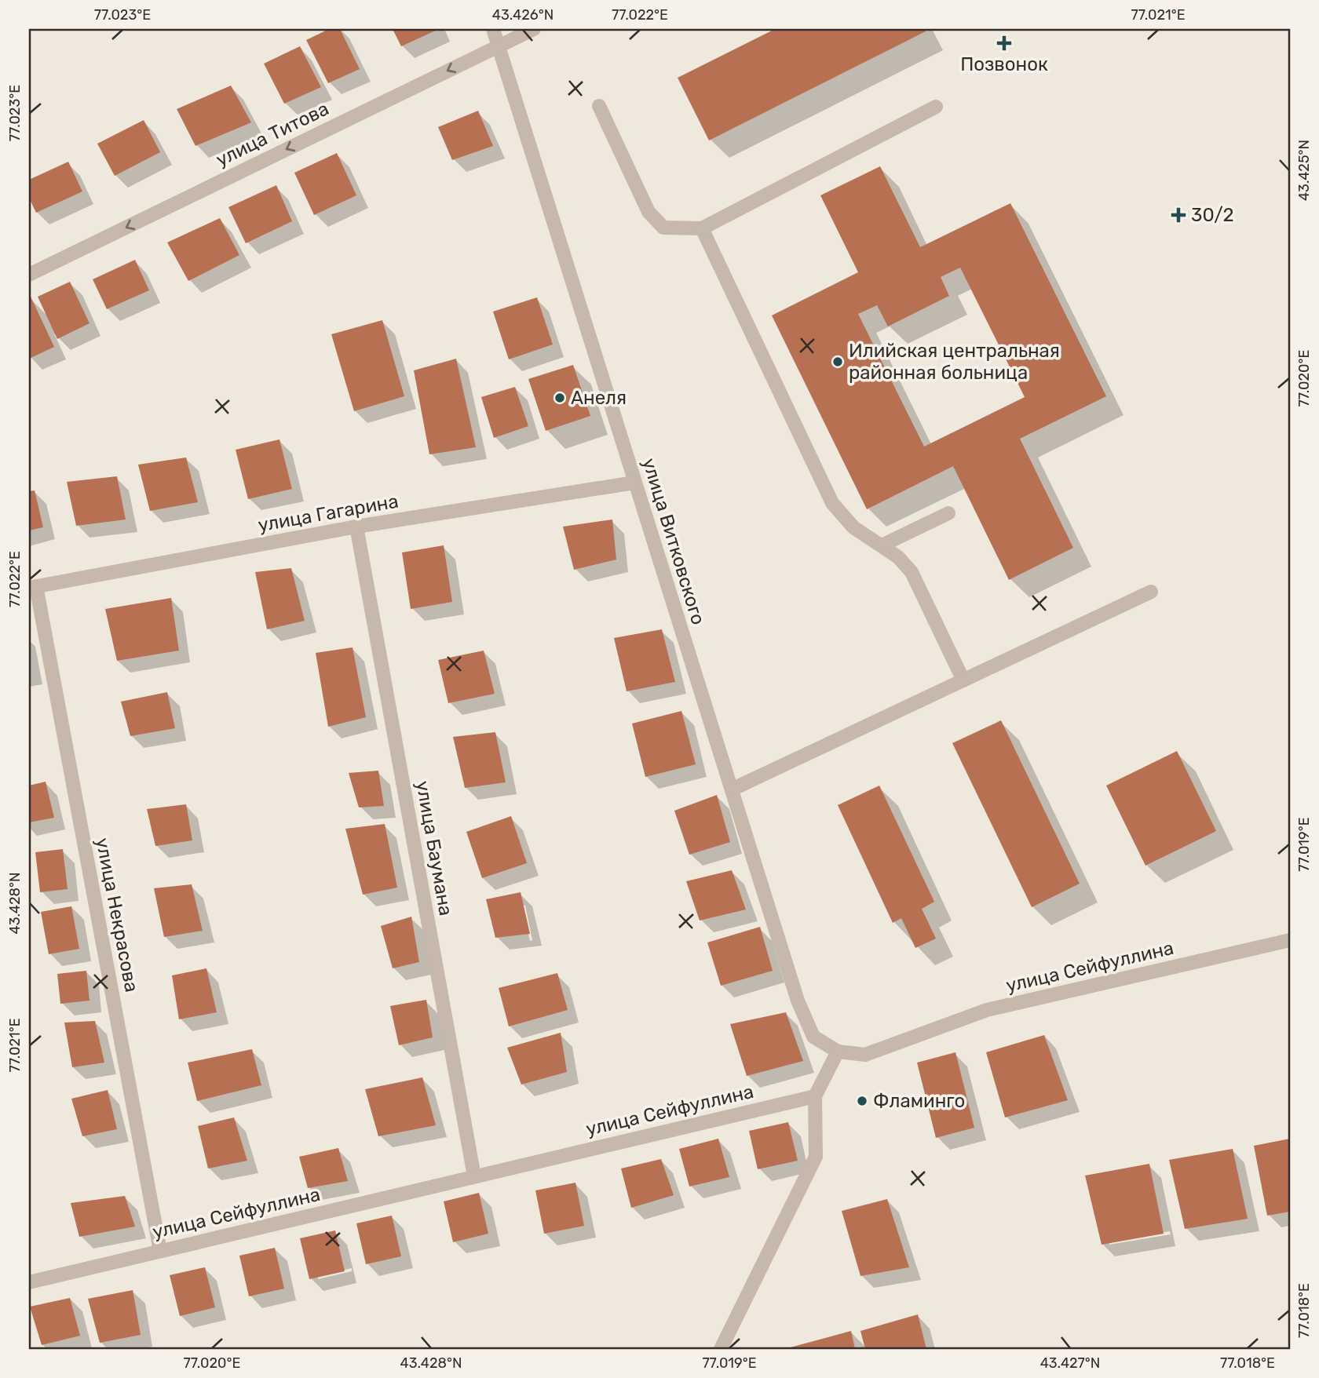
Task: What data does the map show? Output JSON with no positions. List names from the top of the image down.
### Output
{
  "streets": {
    "street": [
      "улица Титова",
      "улица Гагарина",
      "улица Витковского",
      "улица Баумана",
      "улица Некрасова",
      "улица Сейфуллина"
    ]
  },
  "crossings": [
    ["улица Титова", "улица Витковского"],
    ["улица Гагарина", "улица Витковского"],
    ["улица Гагарина", "улица Баумана"],
    ["улица Гагарина", "улица Некрасова"],
    ["улица Витковского", "улица Сейфуллина"],
    ["улица Баумана", "улица Сейфуллина"],
    ["улица Некрасова", "улица Сейфуллина"]
  ],
  "one_way": ["улица Титова"],
  "places": {
    "health": ["Позвонок", "30/2"],
    "other": ["Илийская центральная районная больница", "Анеля", "Фламинго"]
  },
  "coordinates": [
    "77.023°E",
    "43.426°N",
    "77.022°E",
    "77.021°E",
    "43.425°N",
    "77.020°E",
    "77.019°E",
    "43.428°N",
    "77.018°E",
    "43.427°N"
  ]
}
